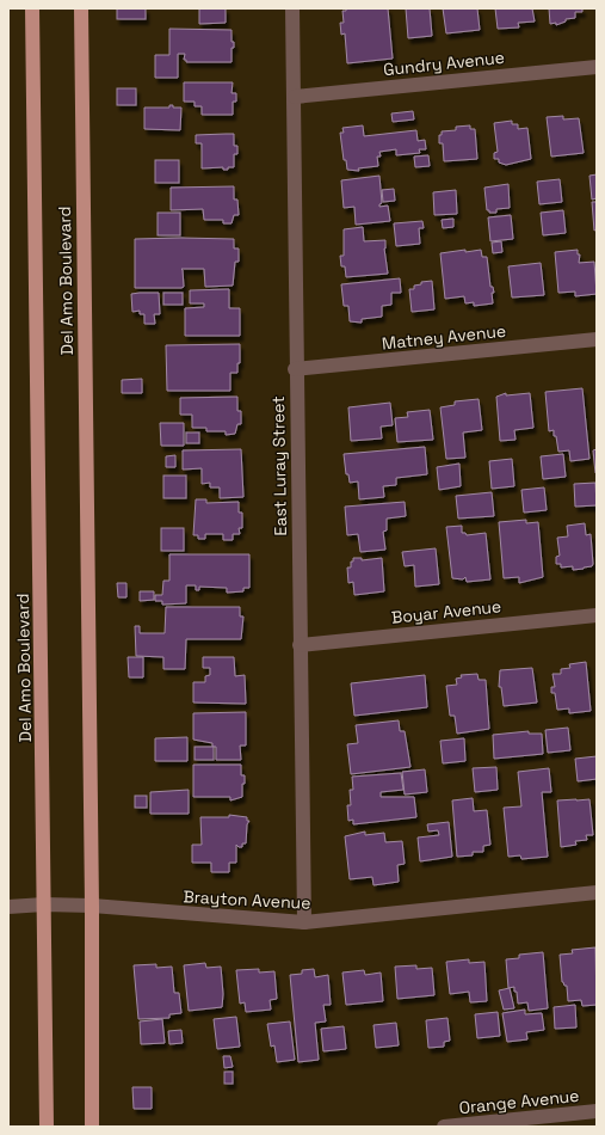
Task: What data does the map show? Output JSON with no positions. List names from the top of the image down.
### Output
{
  "streets": {
    "main road": ["Del Amo Boulevard"],
    "street": [
      "Gundry Avenue",
      "Matney Avenue",
      "East Luray Street",
      "Boyar Avenue",
      "Brayton Avenue",
      "Orange Avenue"
    ]
  },
  "crossings": [
    ["Gundry Avenue", "East Luray Street"],
    ["Del Amo Boulevard", "Brayton Avenue"],
    ["Matney Avenue", "East Luray Street"],
    ["East Luray Street", "Boyar Avenue"],
    ["East Luray Street", "Brayton Avenue"]
  ]
}
